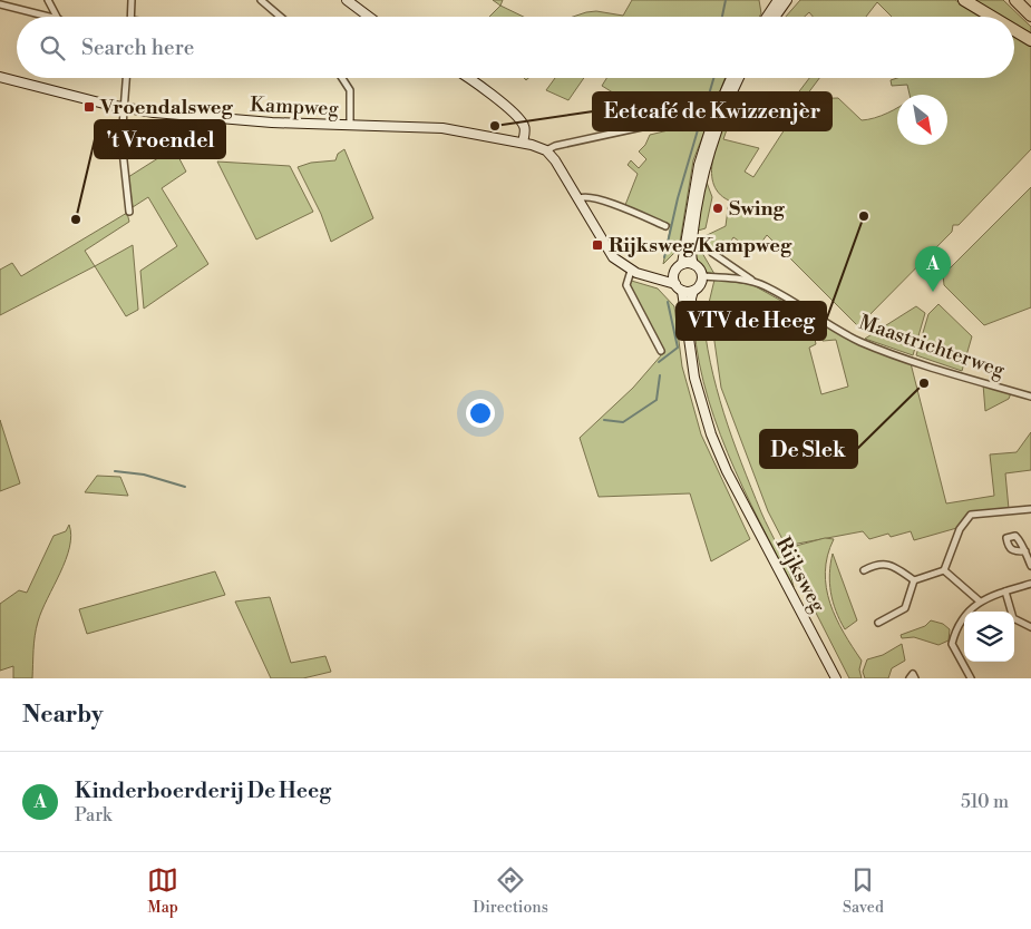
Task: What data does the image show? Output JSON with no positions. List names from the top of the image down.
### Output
{
  "streets": {
    "main road": ["Kampweg", "Rijksweg"],
    "street": ["Maastrichterweg"]
  },
  "crossings": [
    ["Maastrichterweg", "Rijksweg"]
  ],
  "places": {
    "transit": ["Vroendalsweg", "Rijksweg/Kampweg"],
    "other": [
      "Eetcafé de Kwizzenjèr",
      "Swing",
      "VTV de Heeg",
      "'t Vroendel",
      "De Slek"
    ]
  },
  "north": "bottom right",
  "page": {
    "search": "Search here",
    "pins": "A",
    "heading": "Nearby",
    "list": [
      {
        "mark": "A",
        "name": "Kinderboerderij De Heeg",
        "note": "Park",
        "value": "510 m"
      }
    ],
    "nav": ["Map", "Directions", "Saved"]
  }
}
